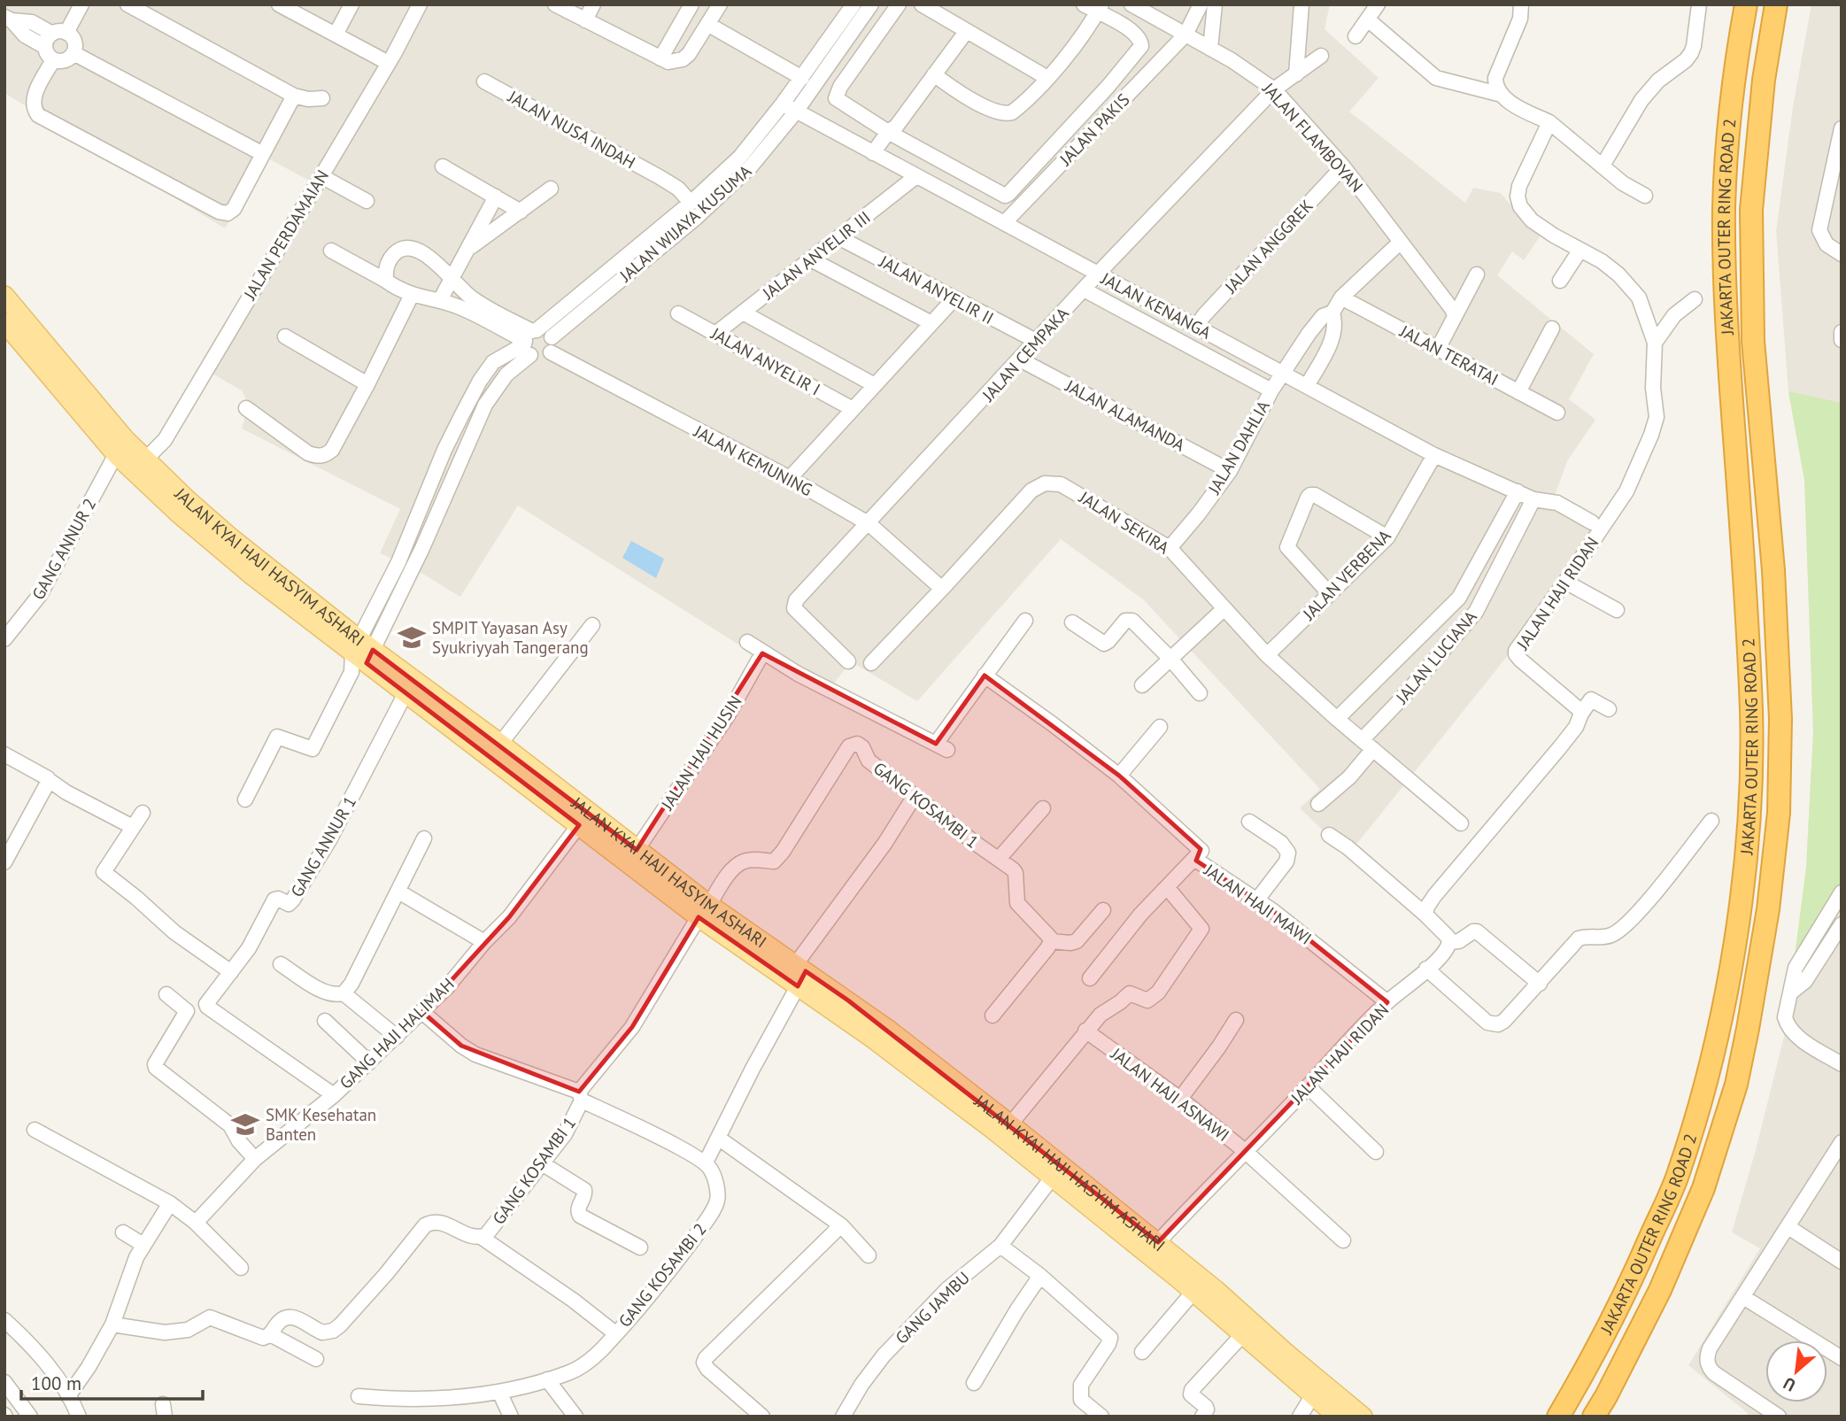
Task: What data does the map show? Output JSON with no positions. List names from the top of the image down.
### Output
{
  "streets": {
    "highway": ["JAKARTA OUTER RING ROAD 2"],
    "main road": ["JALAN KYAI HAJI HASYIM ASHARI"],
    "street": [
      "JALAN NUSA INDAH",
      "JALAN PAKIS",
      "JALAN FLAMBOYAN",
      "JALAN WIJAYA KUSUMA",
      "JALAN PERDAMAIAN",
      "JALAN ANGGREK",
      "JALAN ANYELIR III",
      "JALAN ANYELIR II",
      "JALAN KENANGA",
      "JALAN CEMPAKA",
      "JALAN TERATAI",
      "JALAN ANYELIR I",
      "JALAN ALAMANDA",
      "JALAN DAHLIA",
      "JALAN KEMUNING",
      "JALAN SEKIRA",
      "GANG ANNUR 2",
      "JALAN VERBENA",
      "JALAN HAJI RIDAN",
      "JALAN LUCIANA",
      "JALAN HAJI HUSIN",
      "GANG KOSAMBI 1",
      "GANG ANNUR 1",
      "JALAN HAJI MAWI",
      "GANG HAJI HALIMAH",
      "JALAN HAJI ASNAWI",
      "GANG KOSAMBI 2",
      "GANG JAMBU"
    ]
  },
  "crossings": [
    ["JALAN NUSA INDAH", "JALAN WIJAYA KUSUMA"],
    ["JALAN PAKIS", "JALAN FLAMBOYAN"],
    ["JALAN PAKIS", "JALAN KENANGA"],
    ["JALAN FLAMBOYAN", "JALAN ANGGREK"],
    ["JALAN FLAMBOYAN", "JALAN CEMPAKA"],
    ["JALAN WIJAYA KUSUMA", "JALAN KENANGA"],
    ["JALAN WIJAYA KUSUMA", "JALAN KYAI HAJI HASYIM ASHARI"],
    ["JALAN PERDAMAIAN", "JALAN KYAI HAJI HASYIM ASHARI"],
    ["JALAN ANGGREK", "JALAN KENANGA"],
    ["JALAN ANYELIR III", "JALAN ANYELIR II"],
    ["JALAN ANYELIR III", "JALAN KENANGA"],
    ["JALAN ANYELIR III", "JALAN ANYELIR I"],
    ["JALAN ANYELIR II", "JALAN CEMPAKA"],
    ["JALAN KENANGA", "JALAN CEMPAKA"],
    ["JALAN KENANGA", "JALAN DAHLIA"],
    ["JALAN KENANGA", "JALAN VERBENA"],
    ["JALAN KENANGA", "JALAN LUCIANA"],
    ["JALAN CEMPAKA", "JALAN ALAMANDA"],
    ["JALAN CEMPAKA", "JALAN KEMUNING"],
    ["JALAN ALAMANDA", "JALAN DAHLIA"],
    ["JALAN DAHLIA", "JALAN SEKIRA"],
    ["JALAN KEMUNING", "JALAN SEKIRA"],
    ["JALAN SEKIRA", "JALAN VERBENA"],
    ["JALAN SEKIRA", "JALAN LUCIANA"],
    ["GANG ANNUR 2", "JALAN KYAI HAJI HASYIM ASHARI"],
    ["JALAN KYAI HAJI HASYIM ASHARI", "JALAN HAJI RIDAN"],
    ["JALAN KYAI HAJI HASYIM ASHARI", "JALAN HAJI HUSIN"],
    ["JALAN KYAI HAJI HASYIM ASHARI", "GANG KOSAMBI 1"],
    ["JALAN KYAI HAJI HASYIM ASHARI", "GANG ANNUR 1"],
    ["JALAN KYAI HAJI HASYIM ASHARI", "GANG HAJI HALIMAH"],
    ["JALAN KYAI HAJI HASYIM ASHARI", "GANG JAMBU"],
    ["JALAN HAJI RIDAN", "JALAN HAJI MAWI"],
    ["JALAN HAJI RIDAN", "JALAN HAJI ASNAWI"],
    ["GANG ANNUR 1", "GANG HAJI HALIMAH"]
  ],
  "places": {
    "school or university": ["SMPIT Yayasan Asy Syukriyyah Tangerang", "SMK Kesehatan Banten"]
  },
  "scale_bar": "100 m",
  "north": "bottom left"
}
